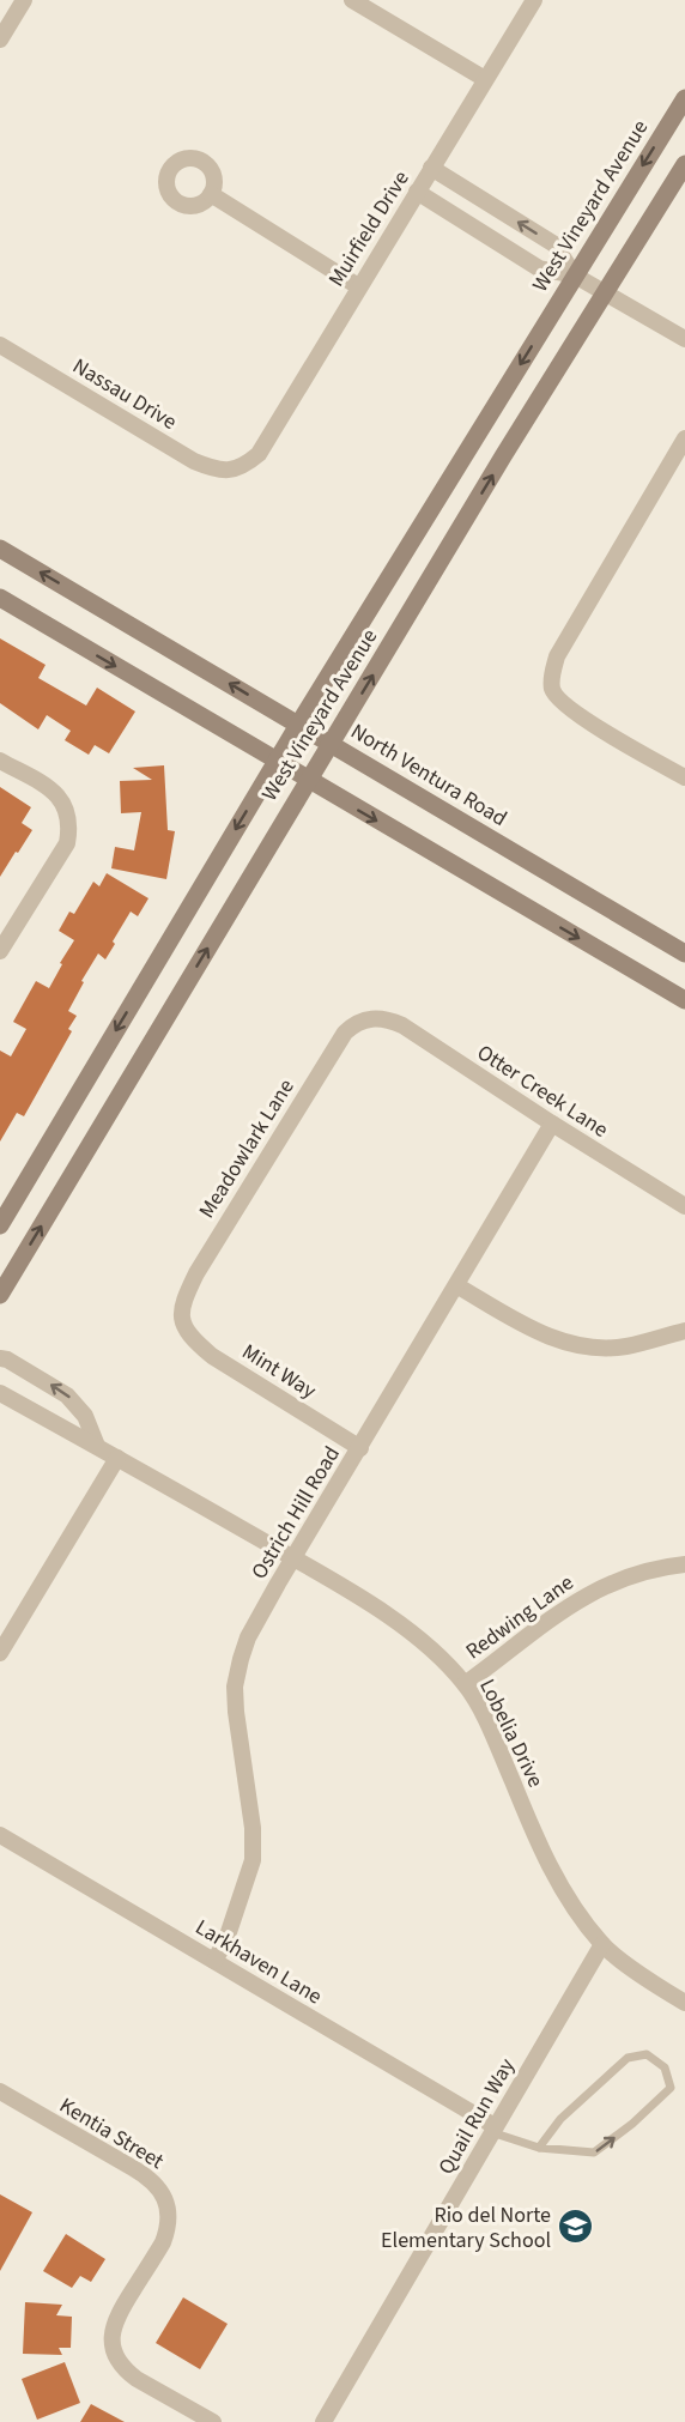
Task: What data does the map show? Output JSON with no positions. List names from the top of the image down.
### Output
{
  "streets": {
    "main road": ["West Vineyard Avenue", "North Ventura Road"],
    "street": [
      "Muirfield Drive",
      "Nassau Drive",
      "Otter Creek Lane",
      "Meadowlark Lane",
      "Mint Way",
      "Ostrich Hill Road",
      "Redwing Lane",
      "Lobelia Drive",
      "Larkhaven Lane",
      "Quail Run Way",
      "Kentia Street"
    ]
  },
  "crossings": [
    ["West Vineyard Avenue", "North Ventura Road"],
    ["Muirfield Drive", "Nassau Drive"],
    ["Otter Creek Lane", "Meadowlark Lane"],
    ["Otter Creek Lane", "Ostrich Hill Road"],
    ["Meadowlark Lane", "Mint Way"],
    ["Mint Way", "Ostrich Hill Road"],
    ["Ostrich Hill Road", "Lobelia Drive"],
    ["Ostrich Hill Road", "Larkhaven Lane"],
    ["Redwing Lane", "Lobelia Drive"],
    ["Lobelia Drive", "Quail Run Way"],
    ["Larkhaven Lane", "Quail Run Way"]
  ],
  "places": {
    "school or university": ["Rio del Norte Elementary School"]
  }
}
